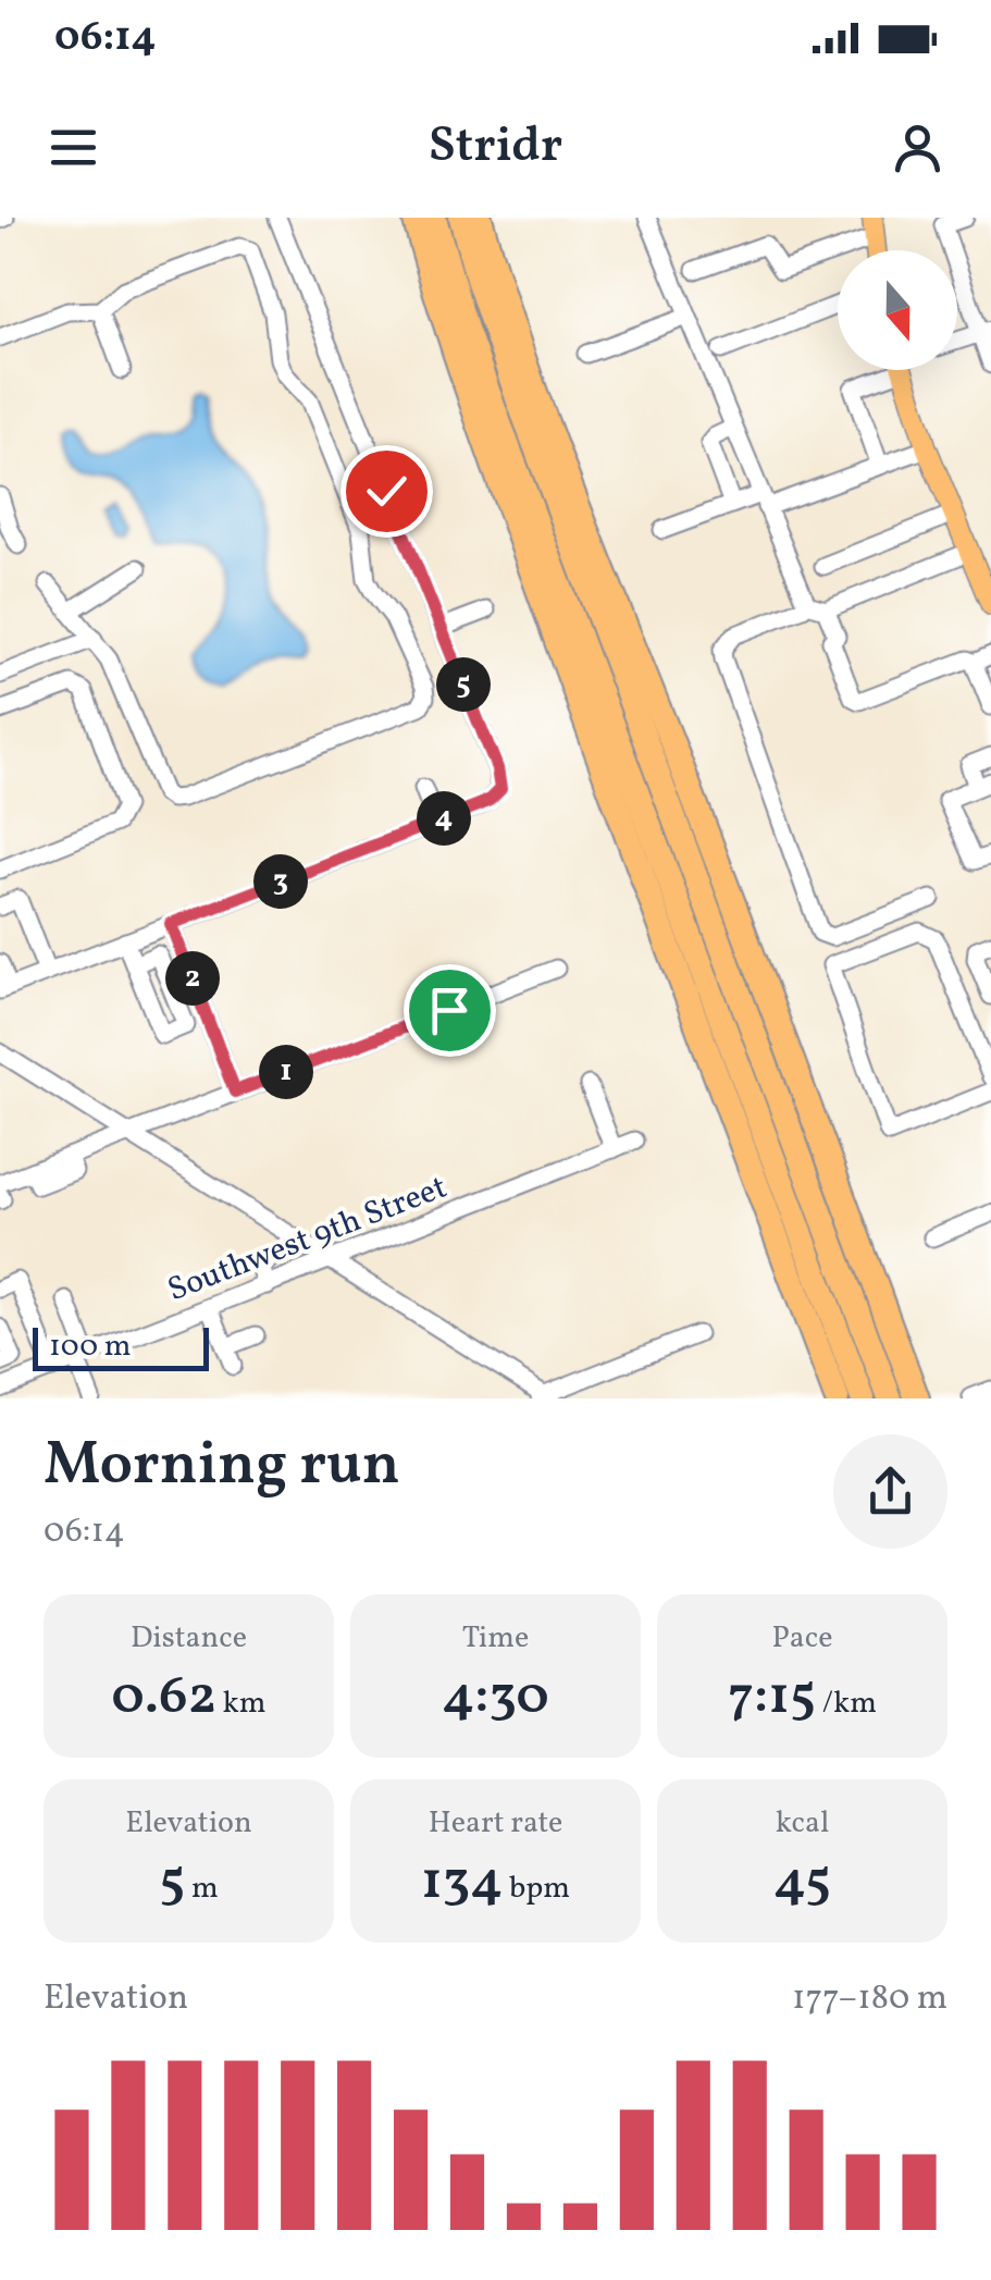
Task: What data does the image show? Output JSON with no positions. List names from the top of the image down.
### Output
{
  "streets": {
    "street": ["Southwest 9th Street"]
  },
  "scale_bar": "100 m",
  "north": "bottom",
  "page": {
    "status": "06:14",
    "header": "Stridr",
    "pins": [
      "5",
      "4",
      "3",
      "2",
      "1"
    ],
    "scale": "100 m",
    "heading": ["Morning run", "06:14"],
    "stats": [
      ["Distance", "0.62 km"],
      ["Time", "4:30"],
      ["Pace", "7:15 /km"],
      ["Elevation", "5 m"],
      ["Heart rate", "134 bpm"],
      ["kcal", "45"]
    ],
    "chart": ["Elevation", "177–180 m"]
  }
}
